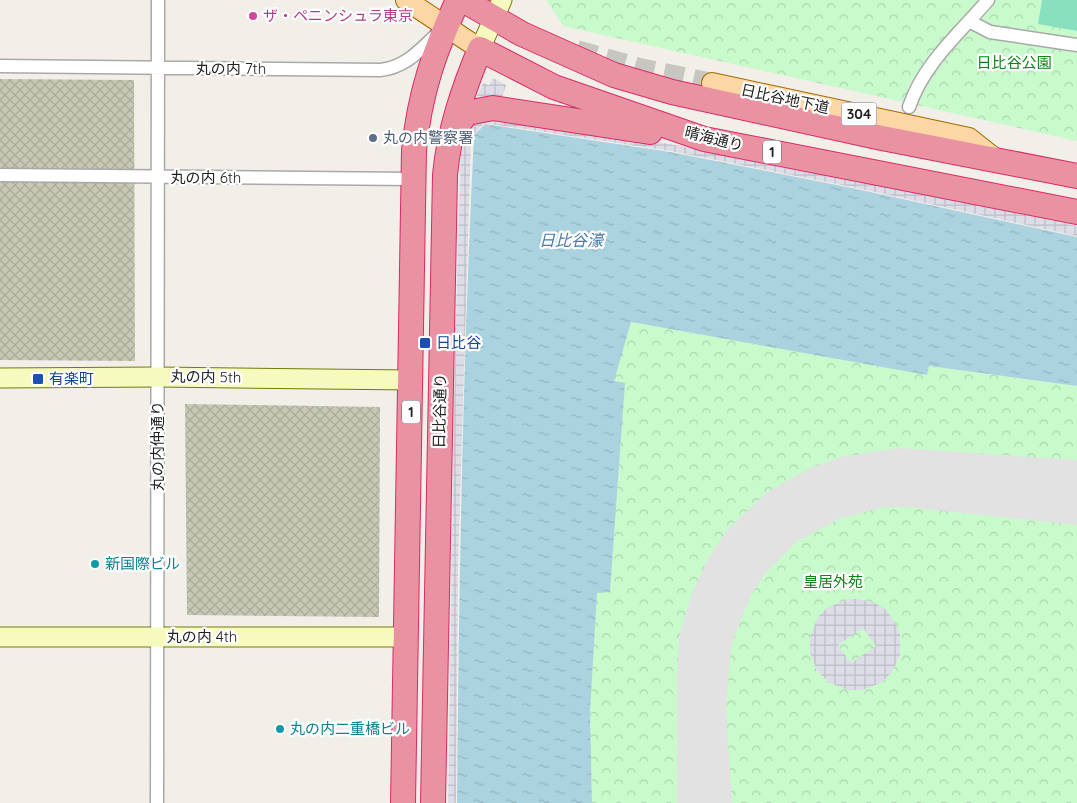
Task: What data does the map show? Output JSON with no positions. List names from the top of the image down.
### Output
{
  "streets": {
    "highway": ["晴海通り", "1", "日比谷通り"],
    "main road": ["日比谷地下道", "304"],
    "street": [
      "丸の内 7th",
      "丸の内 6th",
      "丸の内 5th",
      "丸の内仲通り",
      "丸の内 4th"
    ]
  },
  "crossings": [
    ["丸の内 7th", "晴海通り"],
    ["丸の内 7th", "日比谷通り"],
    ["丸の内 7th", "丸の内仲通り"],
    ["晴海通り", "1"],
    ["晴海通り", "日比谷通り"],
    ["1", "日比谷通り"],
    ["丸の内 6th", "日比谷通り"],
    ["丸の内 6th", "丸の内仲通り"],
    ["丸の内 5th", "日比谷通り"],
    ["丸の内 5th", "丸の内仲通り"],
    ["日比谷通り", "丸の内 4th"],
    ["丸の内仲通り", "丸の内 4th"]
  ],
  "water": ["日比谷濠"],
  "parks": ["日比谷公園", "皇居外苑"],
  "places": {
    "other": [
      "ザ・ペニンシュラ東京",
      "丸の内警察署",
      "新国際ビル",
      "丸の内二重橋ビル"
    ],
    "transit": ["日比谷", "有楽町"]
  }
}
